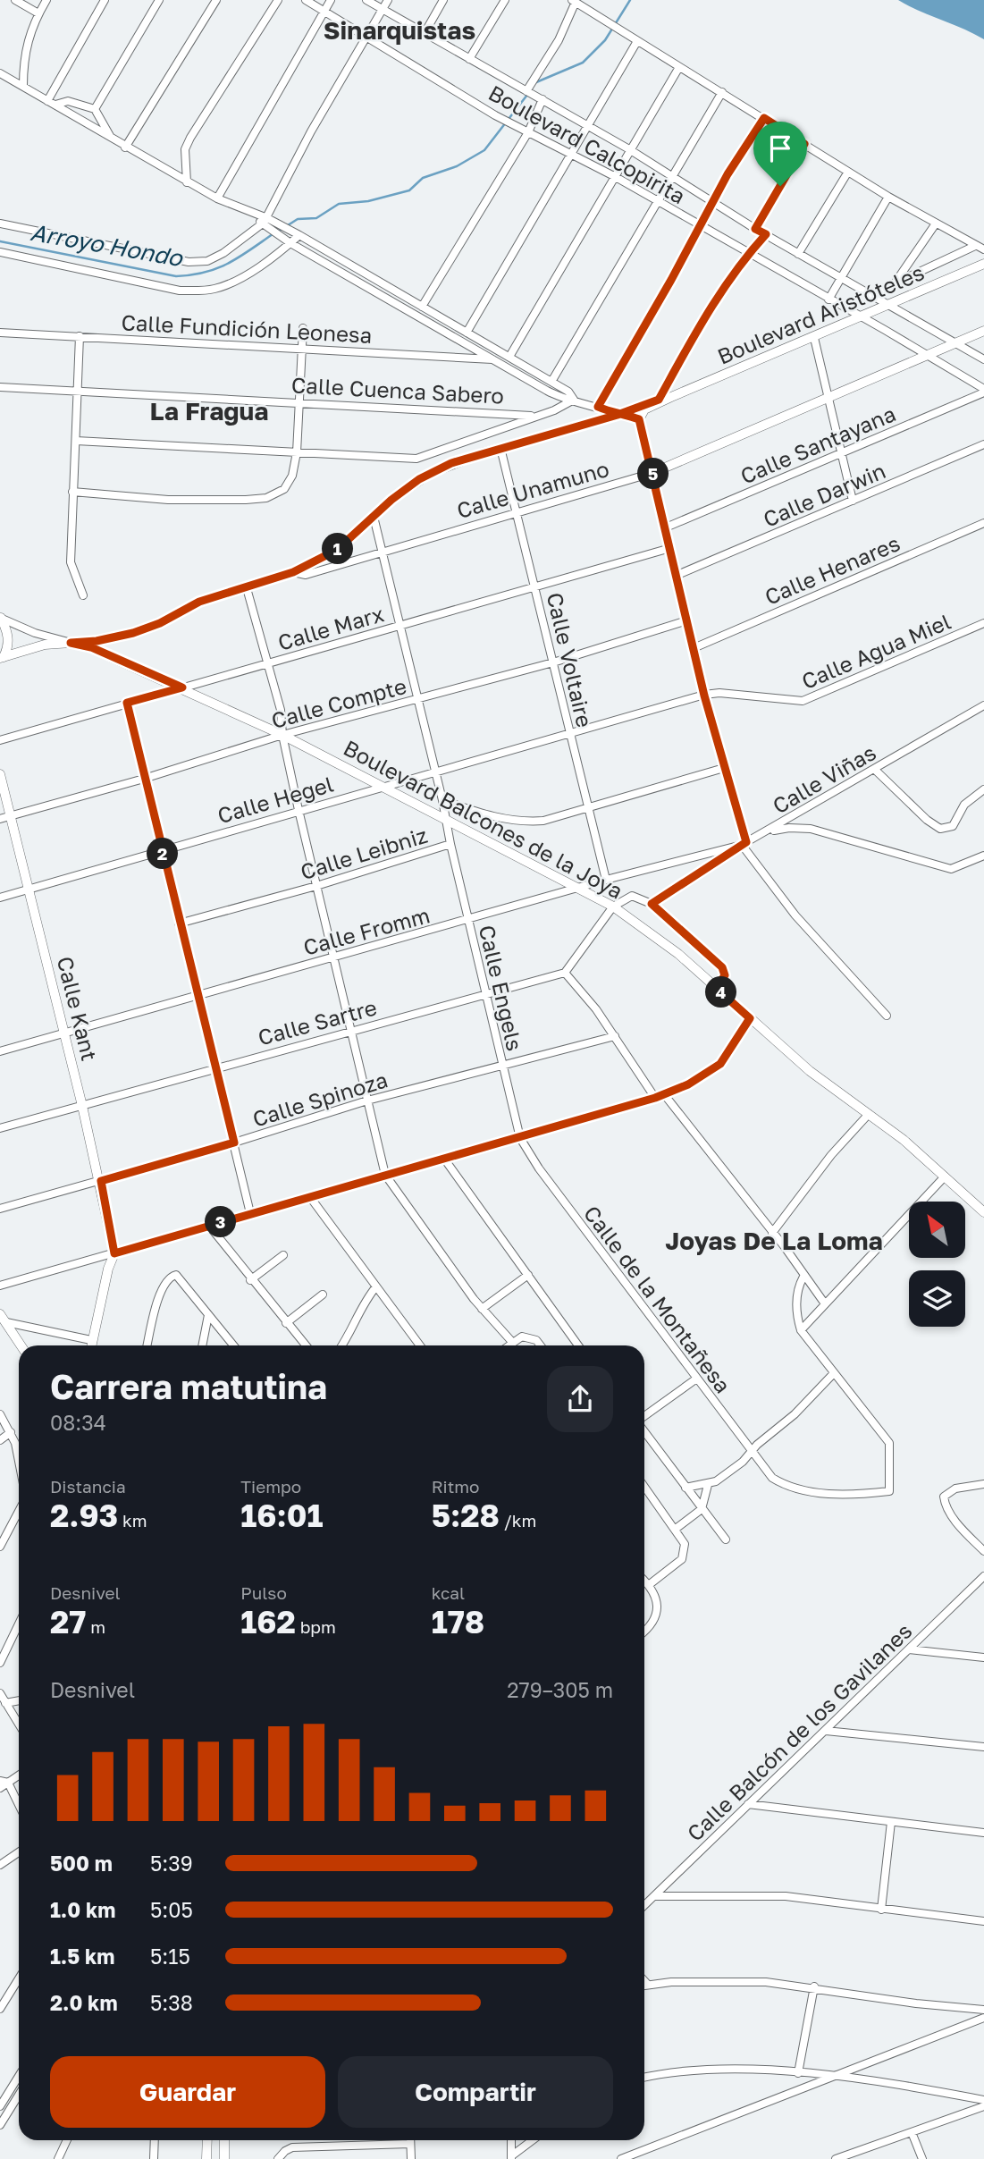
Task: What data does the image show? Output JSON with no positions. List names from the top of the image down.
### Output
{
  "streets": {
    "street": [
      "Boulevard Calcopirita",
      "Boulevard Aristóteles",
      "Calle Fundición Leonesa",
      "Calle Cuenca Sabero",
      "Calle Santayana",
      "Calle Unamuno",
      "Calle Darwin",
      "Calle Henares",
      "Calle Marx",
      "Calle Agua Miel",
      "Calle Voltaire",
      "Calle Compte",
      "Calle Viñas",
      "Calle Hegel",
      "Boulevard Balcones de la Joya",
      "Calle Leibniz",
      "Calle Fromm",
      "Calle Engels",
      "Calle Kant",
      "Calle Sartre",
      "Calle Spinoza",
      "Calle de la Montañesa",
      "Calle Balcón de los Gavilanes"
    ]
  },
  "crossings": [
    ["Boulevard Calcopirita", "Boulevard Aristóteles"],
    ["Boulevard Calcopirita", "Calle Santayana"],
    ["Boulevard Calcopirita", "Calle Unamuno"],
    ["Boulevard Aristóteles", "Calle Unamuno"],
    ["Boulevard Aristóteles", "Calle Voltaire"],
    ["Boulevard Aristóteles", "Boulevard Balcones de la Joya"],
    ["Calle Unamuno", "Calle Voltaire"],
    ["Calle Marx", "Calle Voltaire"],
    ["Calle Marx", "Boulevard Balcones de la Joya"],
    ["Calle Agua Miel", "Calle Hegel"],
    ["Calle Voltaire", "Calle Compte"],
    ["Calle Voltaire", "Calle Hegel"],
    ["Calle Voltaire", "Calle Leibniz"],
    ["Calle Voltaire", "Calle Fromm"],
    ["Calle Compte", "Boulevard Balcones de la Joya"],
    ["Calle Compte", "Calle Kant"],
    ["Calle Viñas", "Calle Fromm"],
    ["Calle Hegel", "Boulevard Balcones de la Joya"],
    ["Calle Hegel", "Calle Kant"],
    ["Boulevard Balcones de la Joya", "Calle Leibniz"],
    ["Boulevard Balcones de la Joya", "Calle Fromm"],
    ["Calle Leibniz", "Calle Engels"],
    ["Calle Fromm", "Calle Engels"],
    ["Calle Fromm", "Calle Kant"],
    ["Calle Engels", "Calle Sartre"],
    ["Calle Engels", "Calle Spinoza"],
    ["Calle Engels", "Calle de la Montañesa"],
    ["Calle Kant", "Calle Sartre"],
    ["Calle Kant", "Calle Spinoza"]
  ],
  "districts": ["Sinarquistas", "La Fragua", "Joyas De La Loma"],
  "water": ["Arroyo Hondo"],
  "north": "top left",
  "page": {
    "pins": [
      "5",
      "1",
      "2",
      "4",
      "3"
    ],
    "heading": ["Carrera matutina", "08:34"],
    "stats": [
      ["Distancia", "2.93 km"],
      ["Tiempo", "16:01"],
      ["Ritmo", "5:28 /km"],
      ["Desnivel", "27 m"],
      ["Pulso", "162 bpm"],
      ["kcal", "178"]
    ],
    "chart": ["Desnivel", "279–305 m"],
    "list": [
      {
        "name": "500 m",
        "note": "5:39"
      },
      {
        "name": "1.0 km",
        "note": "5:05"
      },
      {
        "name": "1.5 km",
        "note": "5:15"
      },
      {
        "name": "2.0 km",
        "note": "5:38"
      }
    ],
    "buttons": ["Guardar", "Compartir"]
  }
}
